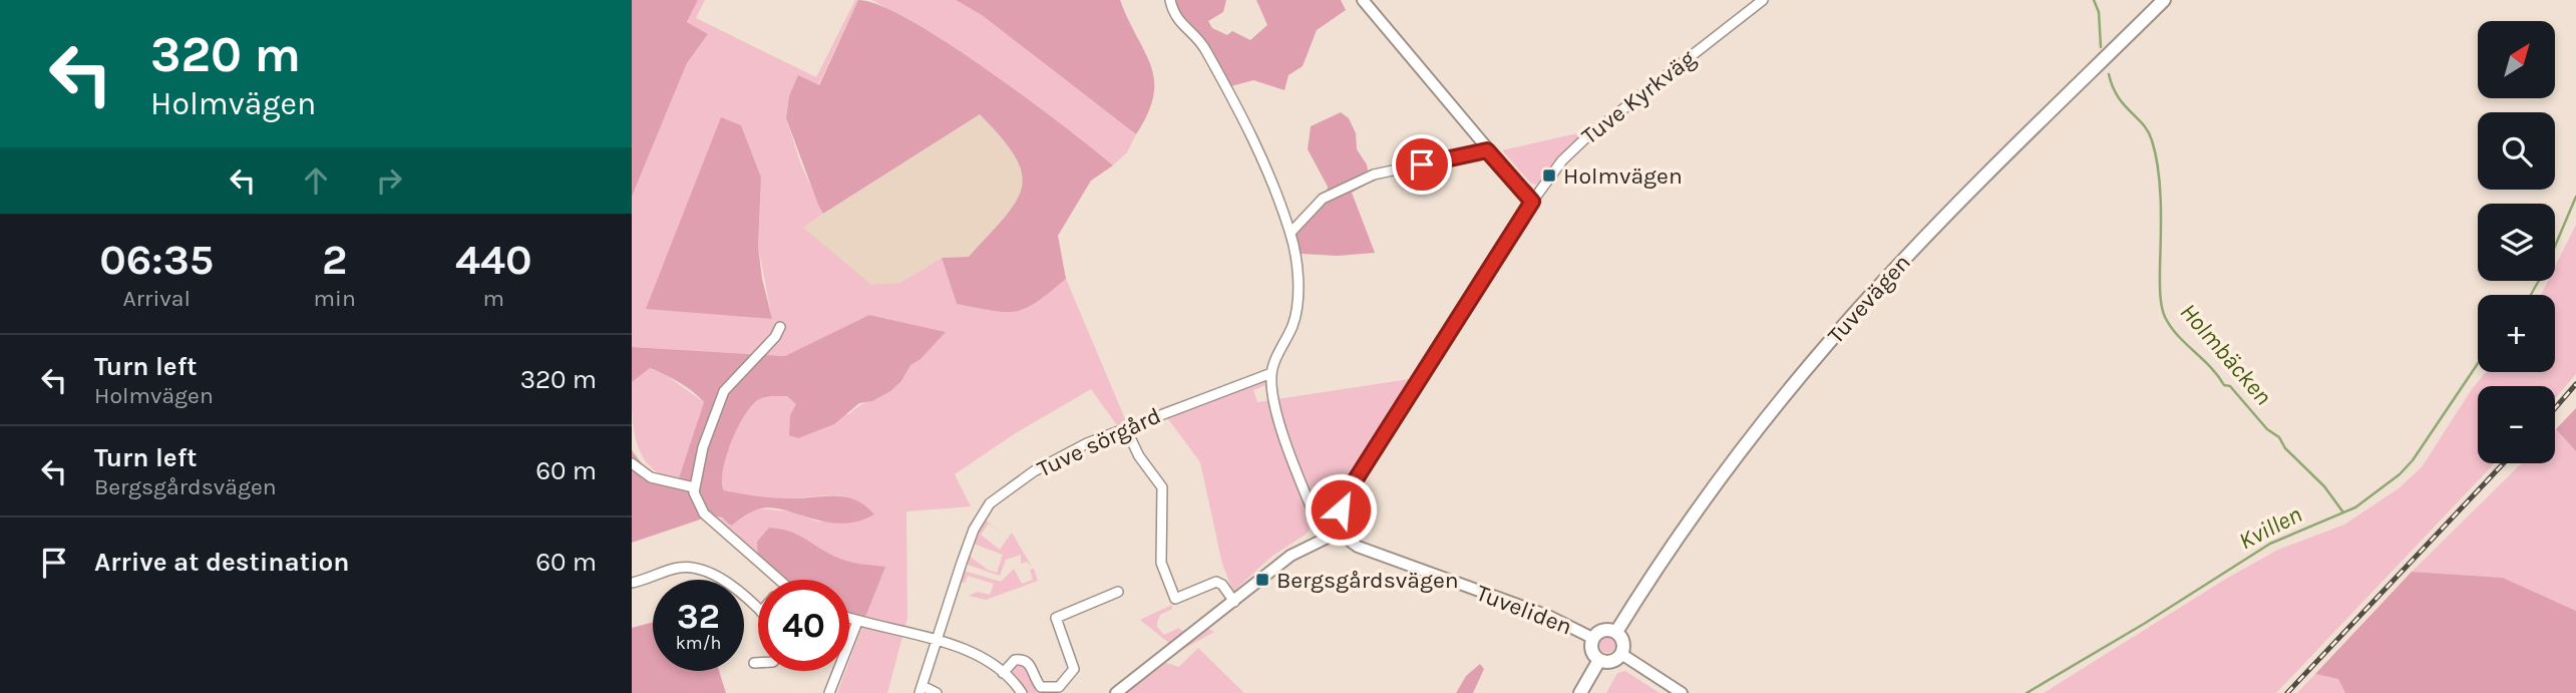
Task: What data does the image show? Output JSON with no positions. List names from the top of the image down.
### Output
{
  "streets": {
    "main road": ["Tuvevägen"],
    "street": ["Tuve Kyrkväg", "Tuve sörgård", "Tuveliden"]
  },
  "crossings": [
    ["Tuve Kyrkväg", "Tuveliden"],
    ["Tuvevägen", "Tuveliden"]
  ],
  "water": ["Holmbäcken", "Kvillen"],
  "places": {
    "transit": ["Holmvägen", "Bergsgårdsvägen"]
  },
  "north": "top right",
  "page": {
    "turn": ["320 m", "Holmvägen"],
    "map_buttons": ["+", "−"],
    "eta": [
      "06:35",
      "Arrival",
      "2",
      "min",
      "440",
      "m"
    ],
    "list": [
      {
        "name": "Turn left",
        "note": "Holmvägen",
        "value": "320 m"
      },
      {
        "name": "Turn left",
        "note": "Bergsgårdsvägen",
        "value": "60 m"
      },
      {
        "name": "Arrive at destination",
        "value": "60 m"
      }
    ],
    "speed": "32 km/h",
    "limit": "40"
  }
}
